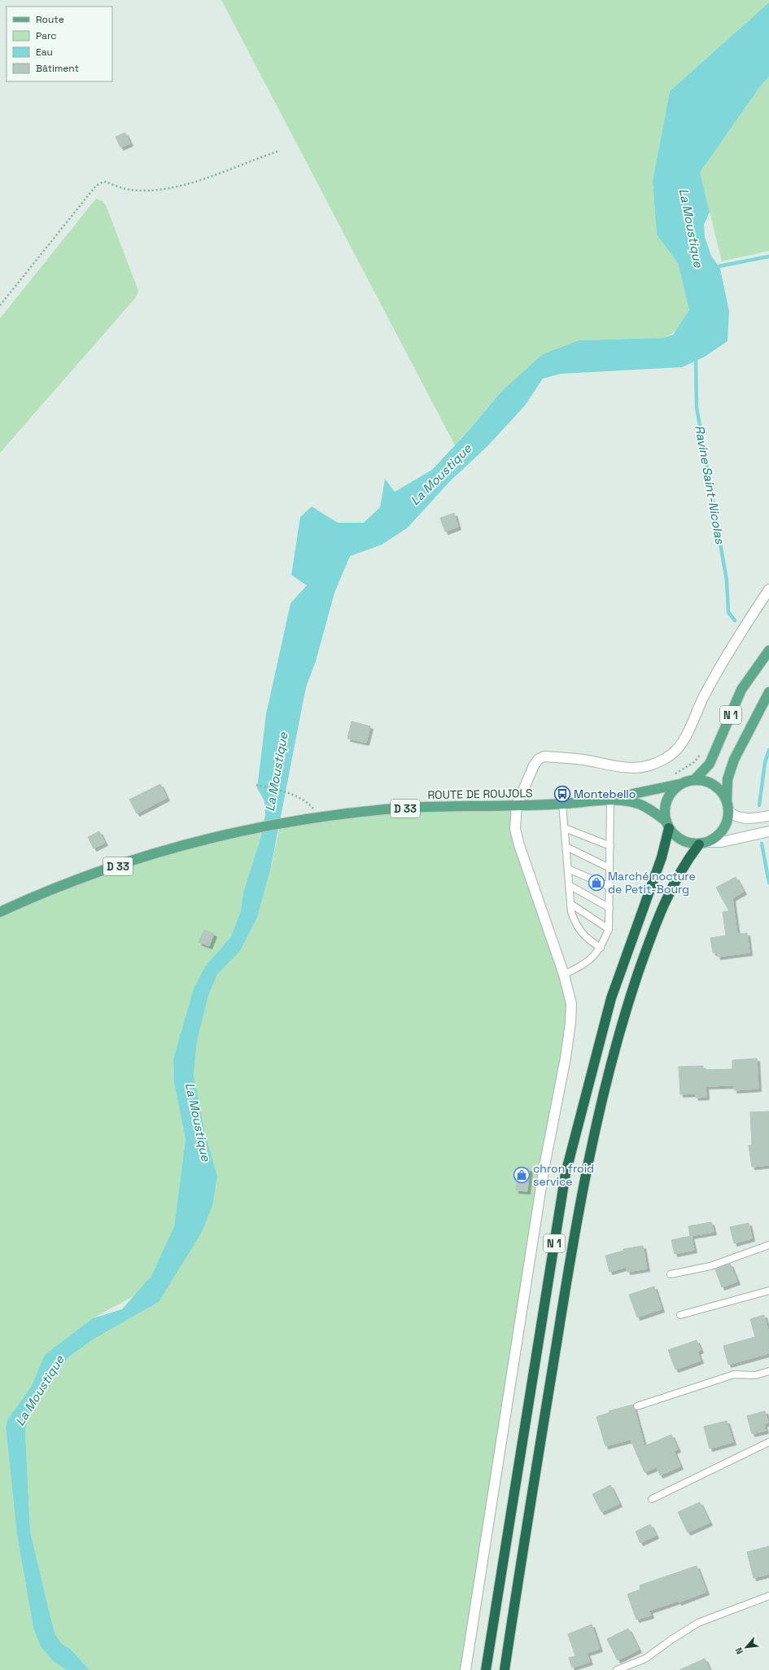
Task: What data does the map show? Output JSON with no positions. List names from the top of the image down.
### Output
{
  "streets": {
    "highway": ["N 1"],
    "main road": ["ROUTE DE ROUJOLS", "D 33"]
  },
  "crossings": [
    ["N 1", "ROUTE DE ROUJOLS"]
  ],
  "water": ["La Moustique", "Ravine Saint-Nicolas"],
  "places": {
    "bus stop": ["Montebello"],
    "shop": ["Marché nocture de Petit-Bourg", "chron froid service"]
  },
  "legend": [
    "Route",
    "Parc",
    "Eau",
    "Bâtiment"
  ],
  "north": "bottom left"
}
